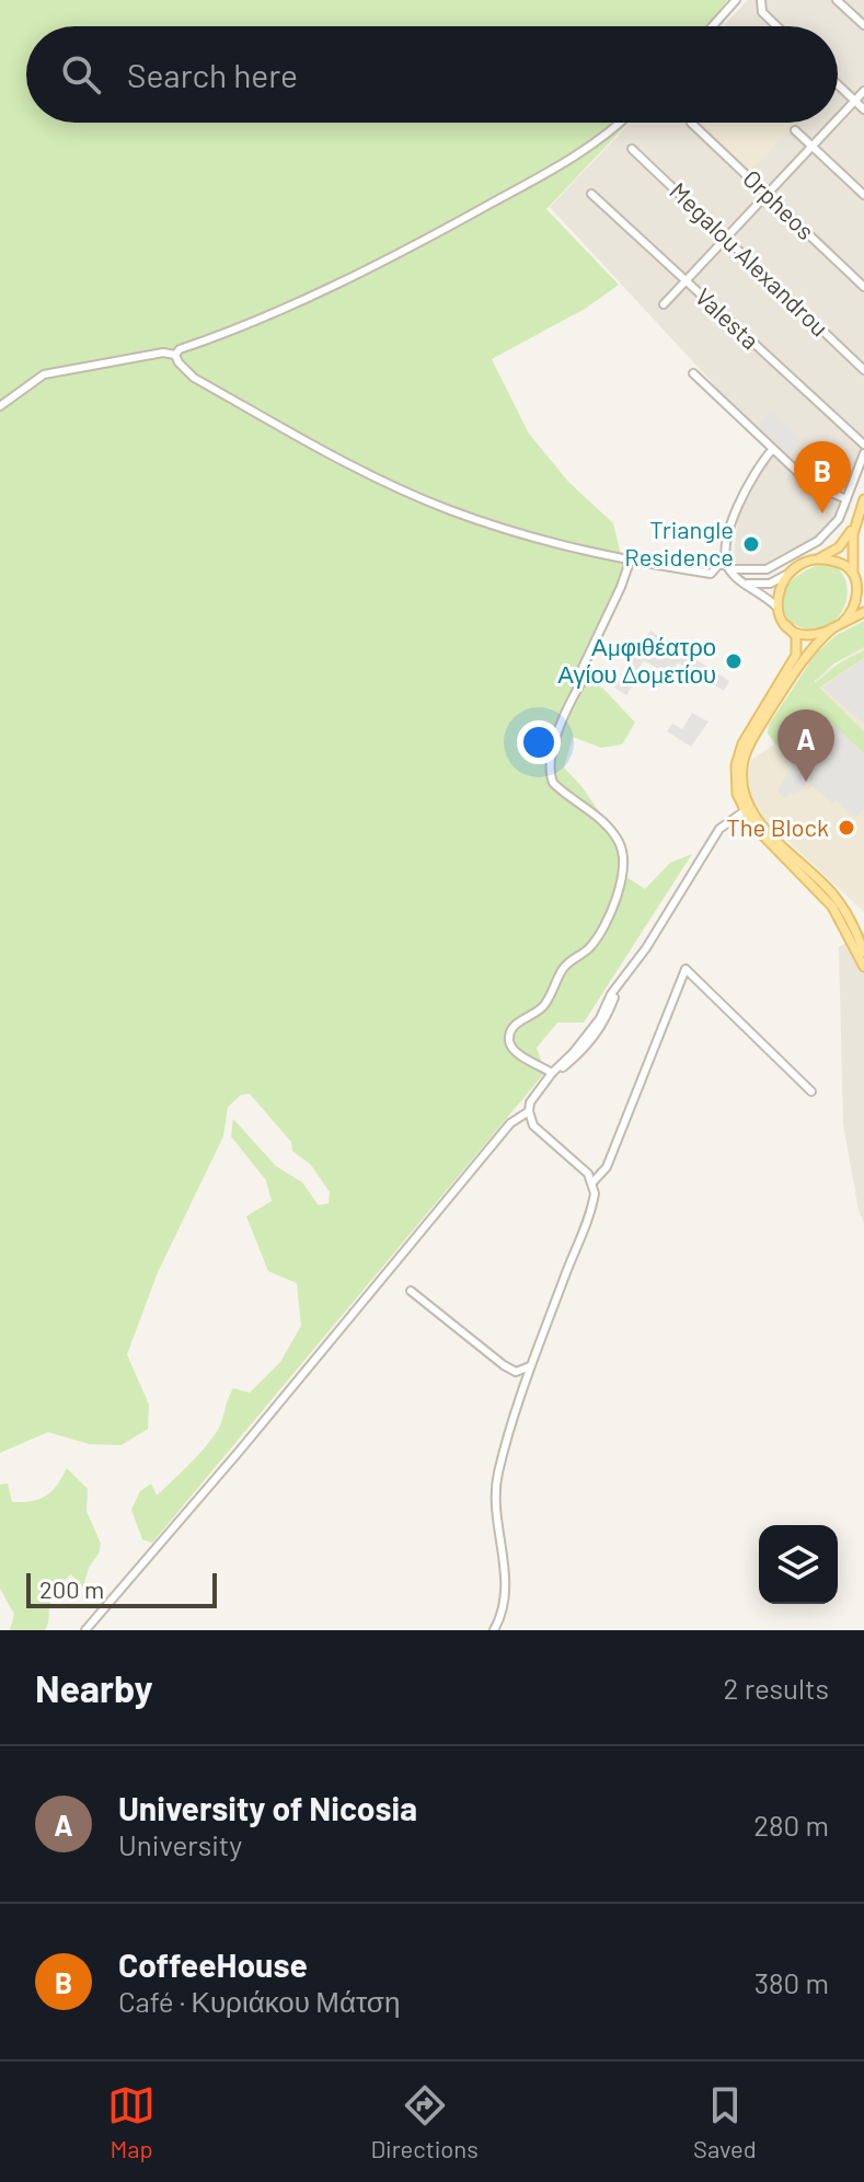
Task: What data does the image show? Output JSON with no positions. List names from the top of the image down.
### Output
{
  "streets": {
    "street": ["Orpheos", "Megalou Alexandrou", "Valesta"]
  },
  "places": ["Triangle Residence", "Αμφιθέατρο Αγίου Δομετίου", "The Block"],
  "scale_bar": "200 m",
  "page": {
    "search": "Search here",
    "pins": ["B", "A"],
    "scale": "200 m",
    "heading": ["Nearby", "2 results"],
    "list": [
      {
        "mark": "A",
        "name": "University of Nicosia",
        "note": "University",
        "value": "280 m"
      },
      {
        "mark": "B",
        "name": "CoffeeHouse",
        "note": "Café · Κυριάκου Μάτση",
        "value": "380 m"
      }
    ],
    "nav": ["Map", "Directions", "Saved"]
  }
}
